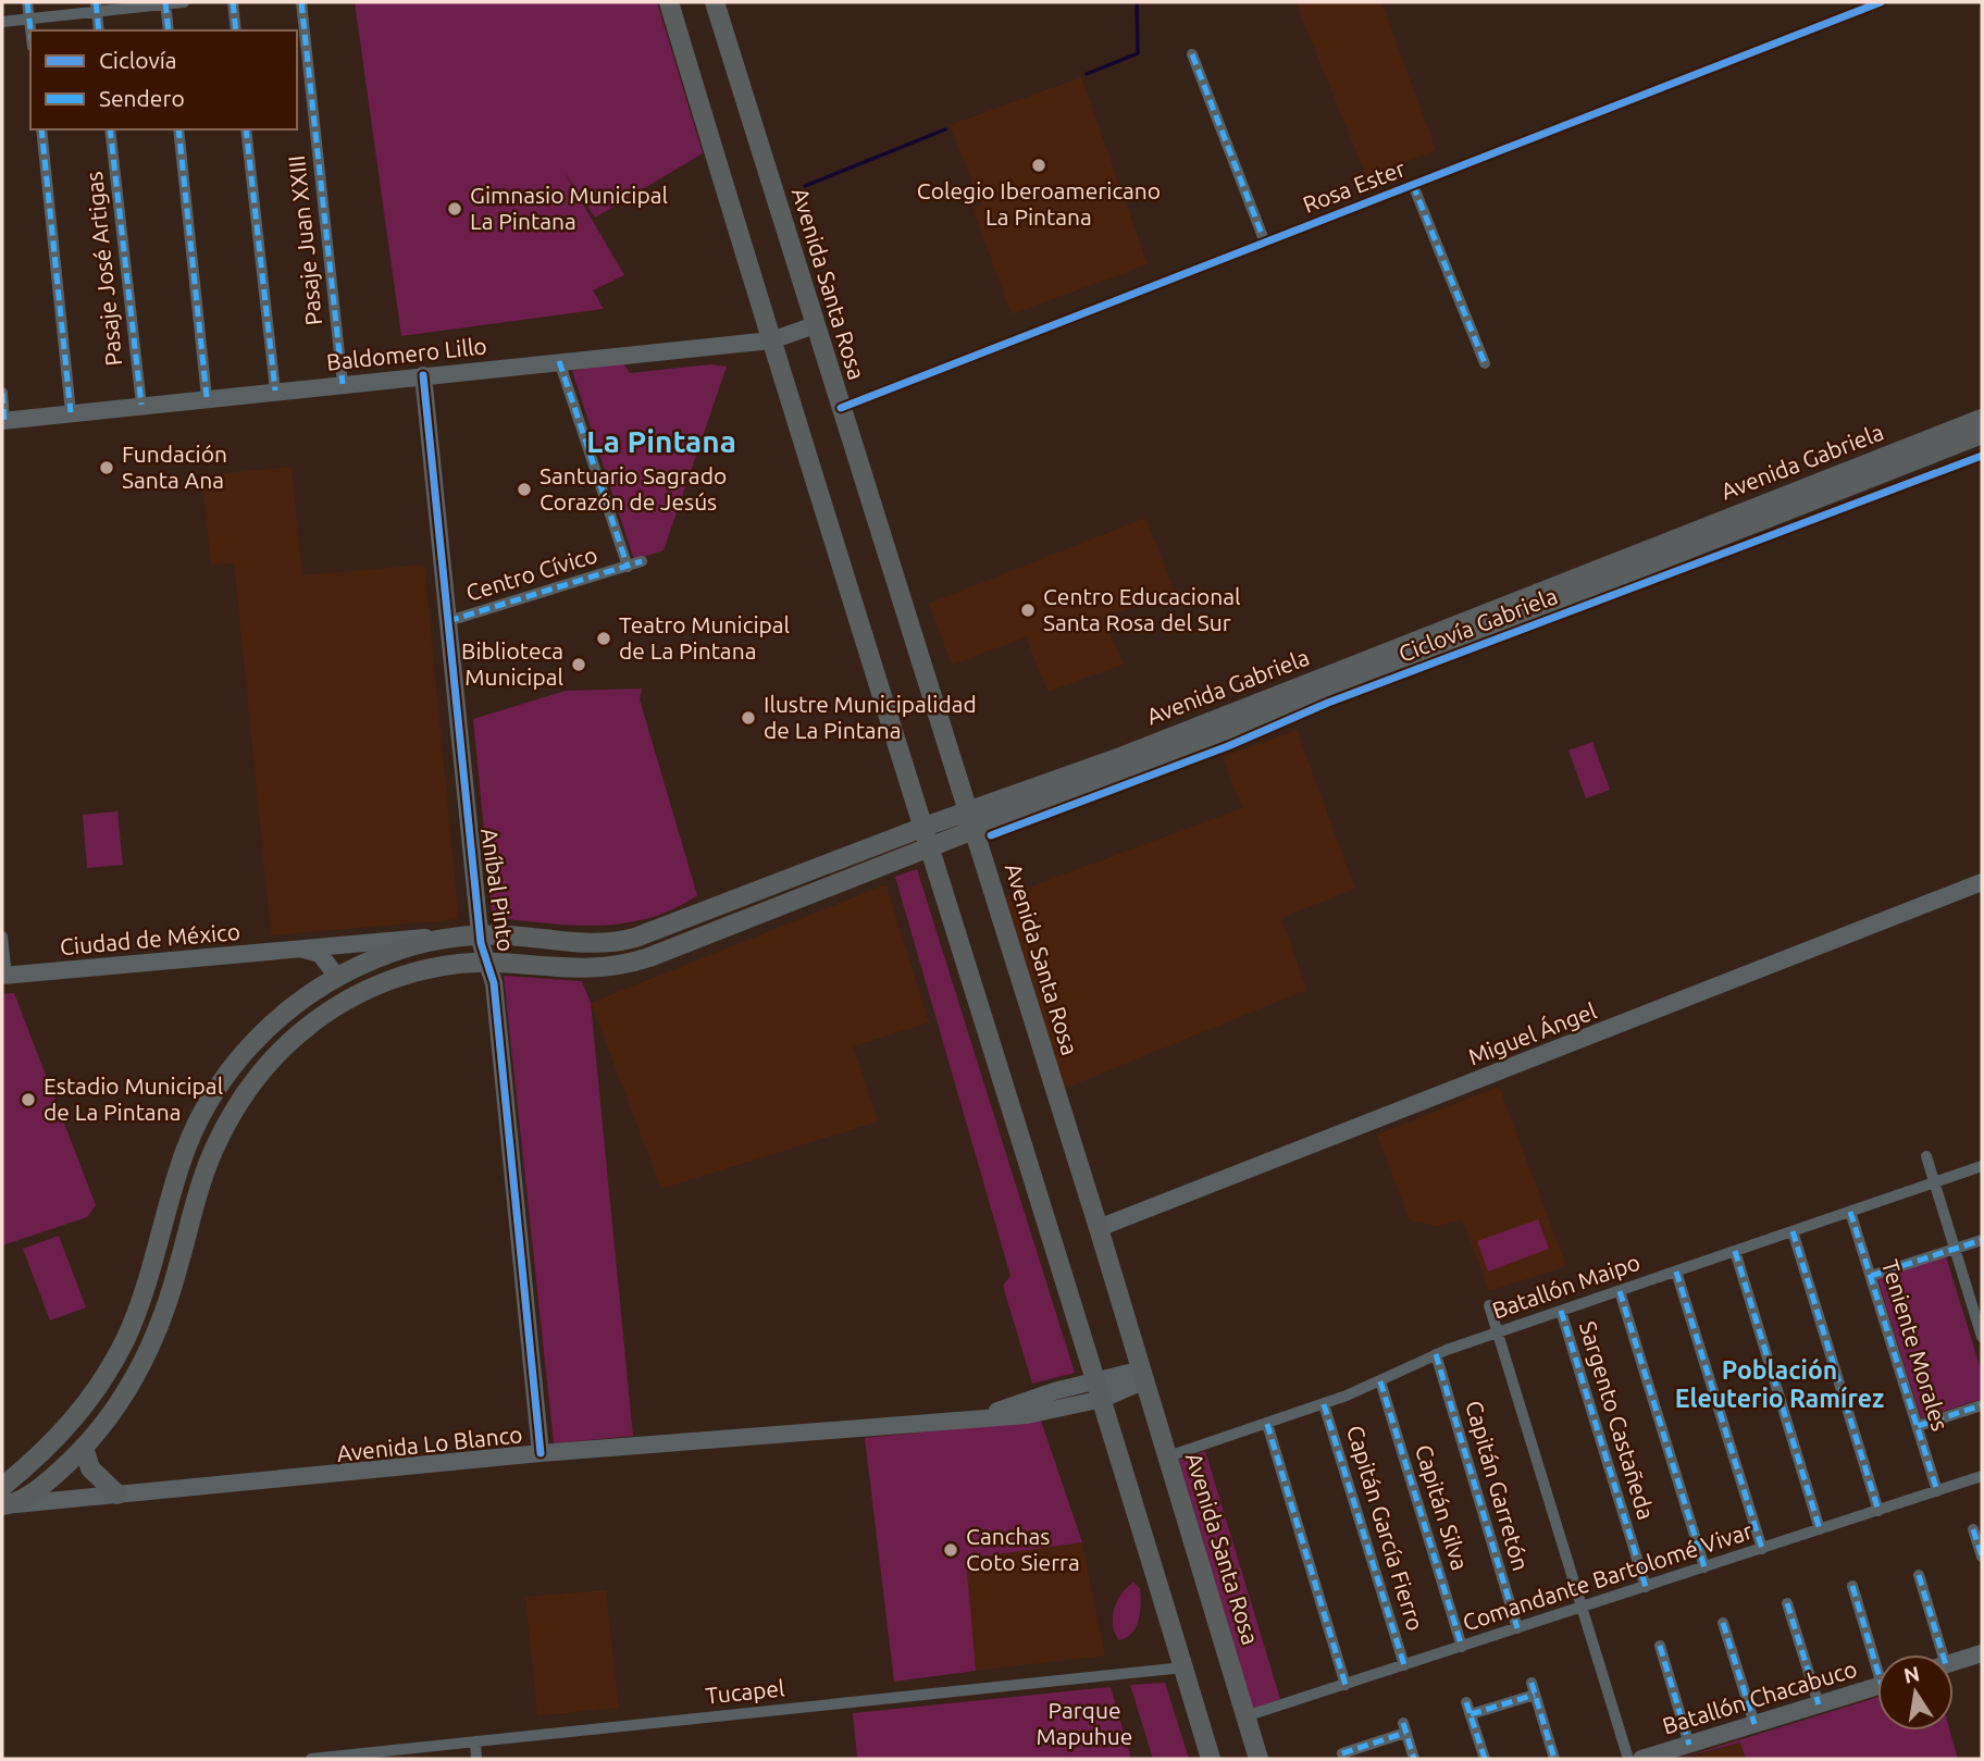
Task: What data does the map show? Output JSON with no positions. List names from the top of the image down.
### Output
{
  "streets": {
    "main road": ["Avenida Santa Rosa", "Avenida Gabriela"],
    "street": [
      "Rosa Ester",
      "Pasaje Juan XXIII",
      "Pasaje José Artigas",
      "Baldomero Lillo",
      "Centro Cívico",
      "Aníbal Pinto",
      "Ciudad de México",
      "Miguel Ángel",
      "Batallón Maipo",
      "Teniente Morales",
      "Sargento Castañeda",
      "Avenida Lo Blanco",
      "Capitán Garretón",
      "Capitán Silva",
      "Capitán García Fierro",
      "Comandante Bartolomé Vivar",
      "Tucapel",
      "Batallón Chacabuco"
    ],
    "cycle path": ["Ciclovía Gabriela"]
  },
  "crossings": [
    ["Rosa Ester", "Avenida Santa Rosa"],
    ["Pasaje Juan XXIII", "Baldomero Lillo"],
    ["Pasaje José Artigas", "Baldomero Lillo"],
    ["Avenida Santa Rosa", "Baldomero Lillo"],
    ["Avenida Santa Rosa", "Avenida Gabriela"],
    ["Avenida Santa Rosa", "Miguel Ángel"],
    ["Avenida Santa Rosa", "Batallón Maipo"],
    ["Avenida Santa Rosa", "Avenida Lo Blanco"],
    ["Avenida Santa Rosa", "Comandante Bartolomé Vivar"],
    ["Baldomero Lillo", "Centro Cívico"],
    ["Baldomero Lillo", "Aníbal Pinto"],
    ["Avenida Gabriela", "Aníbal Pinto"],
    ["Avenida Gabriela", "Ciudad de México"],
    ["Avenida Gabriela", "Avenida Lo Blanco"],
    ["Centro Cívico", "Aníbal Pinto"],
    ["Aníbal Pinto", "Avenida Lo Blanco"],
    ["Batallón Maipo", "Teniente Morales"],
    ["Batallón Maipo", "Sargento Castañeda"],
    ["Batallón Maipo", "Capitán Garretón"],
    ["Batallón Maipo", "Capitán Silva"],
    ["Batallón Maipo", "Capitán García Fierro"],
    ["Teniente Morales", "Comandante Bartolomé Vivar"],
    ["Sargento Castañeda", "Comandante Bartolomé Vivar"],
    ["Capitán Garretón", "Comandante Bartolomé Vivar"],
    ["Capitán Silva", "Comandante Bartolomé Vivar"],
    ["Capitán García Fierro", "Comandante Bartolomé Vivar"]
  ],
  "districts": ["La Pintana", "Población Eleuterio Ramírez"],
  "parks": ["Parque Mapuhue"],
  "places": [
    "Colegio Iberoamericano La Pintana",
    "Gimnasio Municipal La Pintana",
    "Fundación Santa Ana",
    "Santuario Sagrado Corazón de Jesús",
    "Centro Educacional Santa Rosa del Sur",
    "Teatro Municipal de La Pintana",
    "Biblioteca Municipal",
    "Ilustre Municipalidad de La Pintana",
    "Estadio Municipal de La Pintana",
    "Canchas Coto Sierra"
  ],
  "legend": ["Ciclovía", "Sendero"],
  "north": "top"
}
